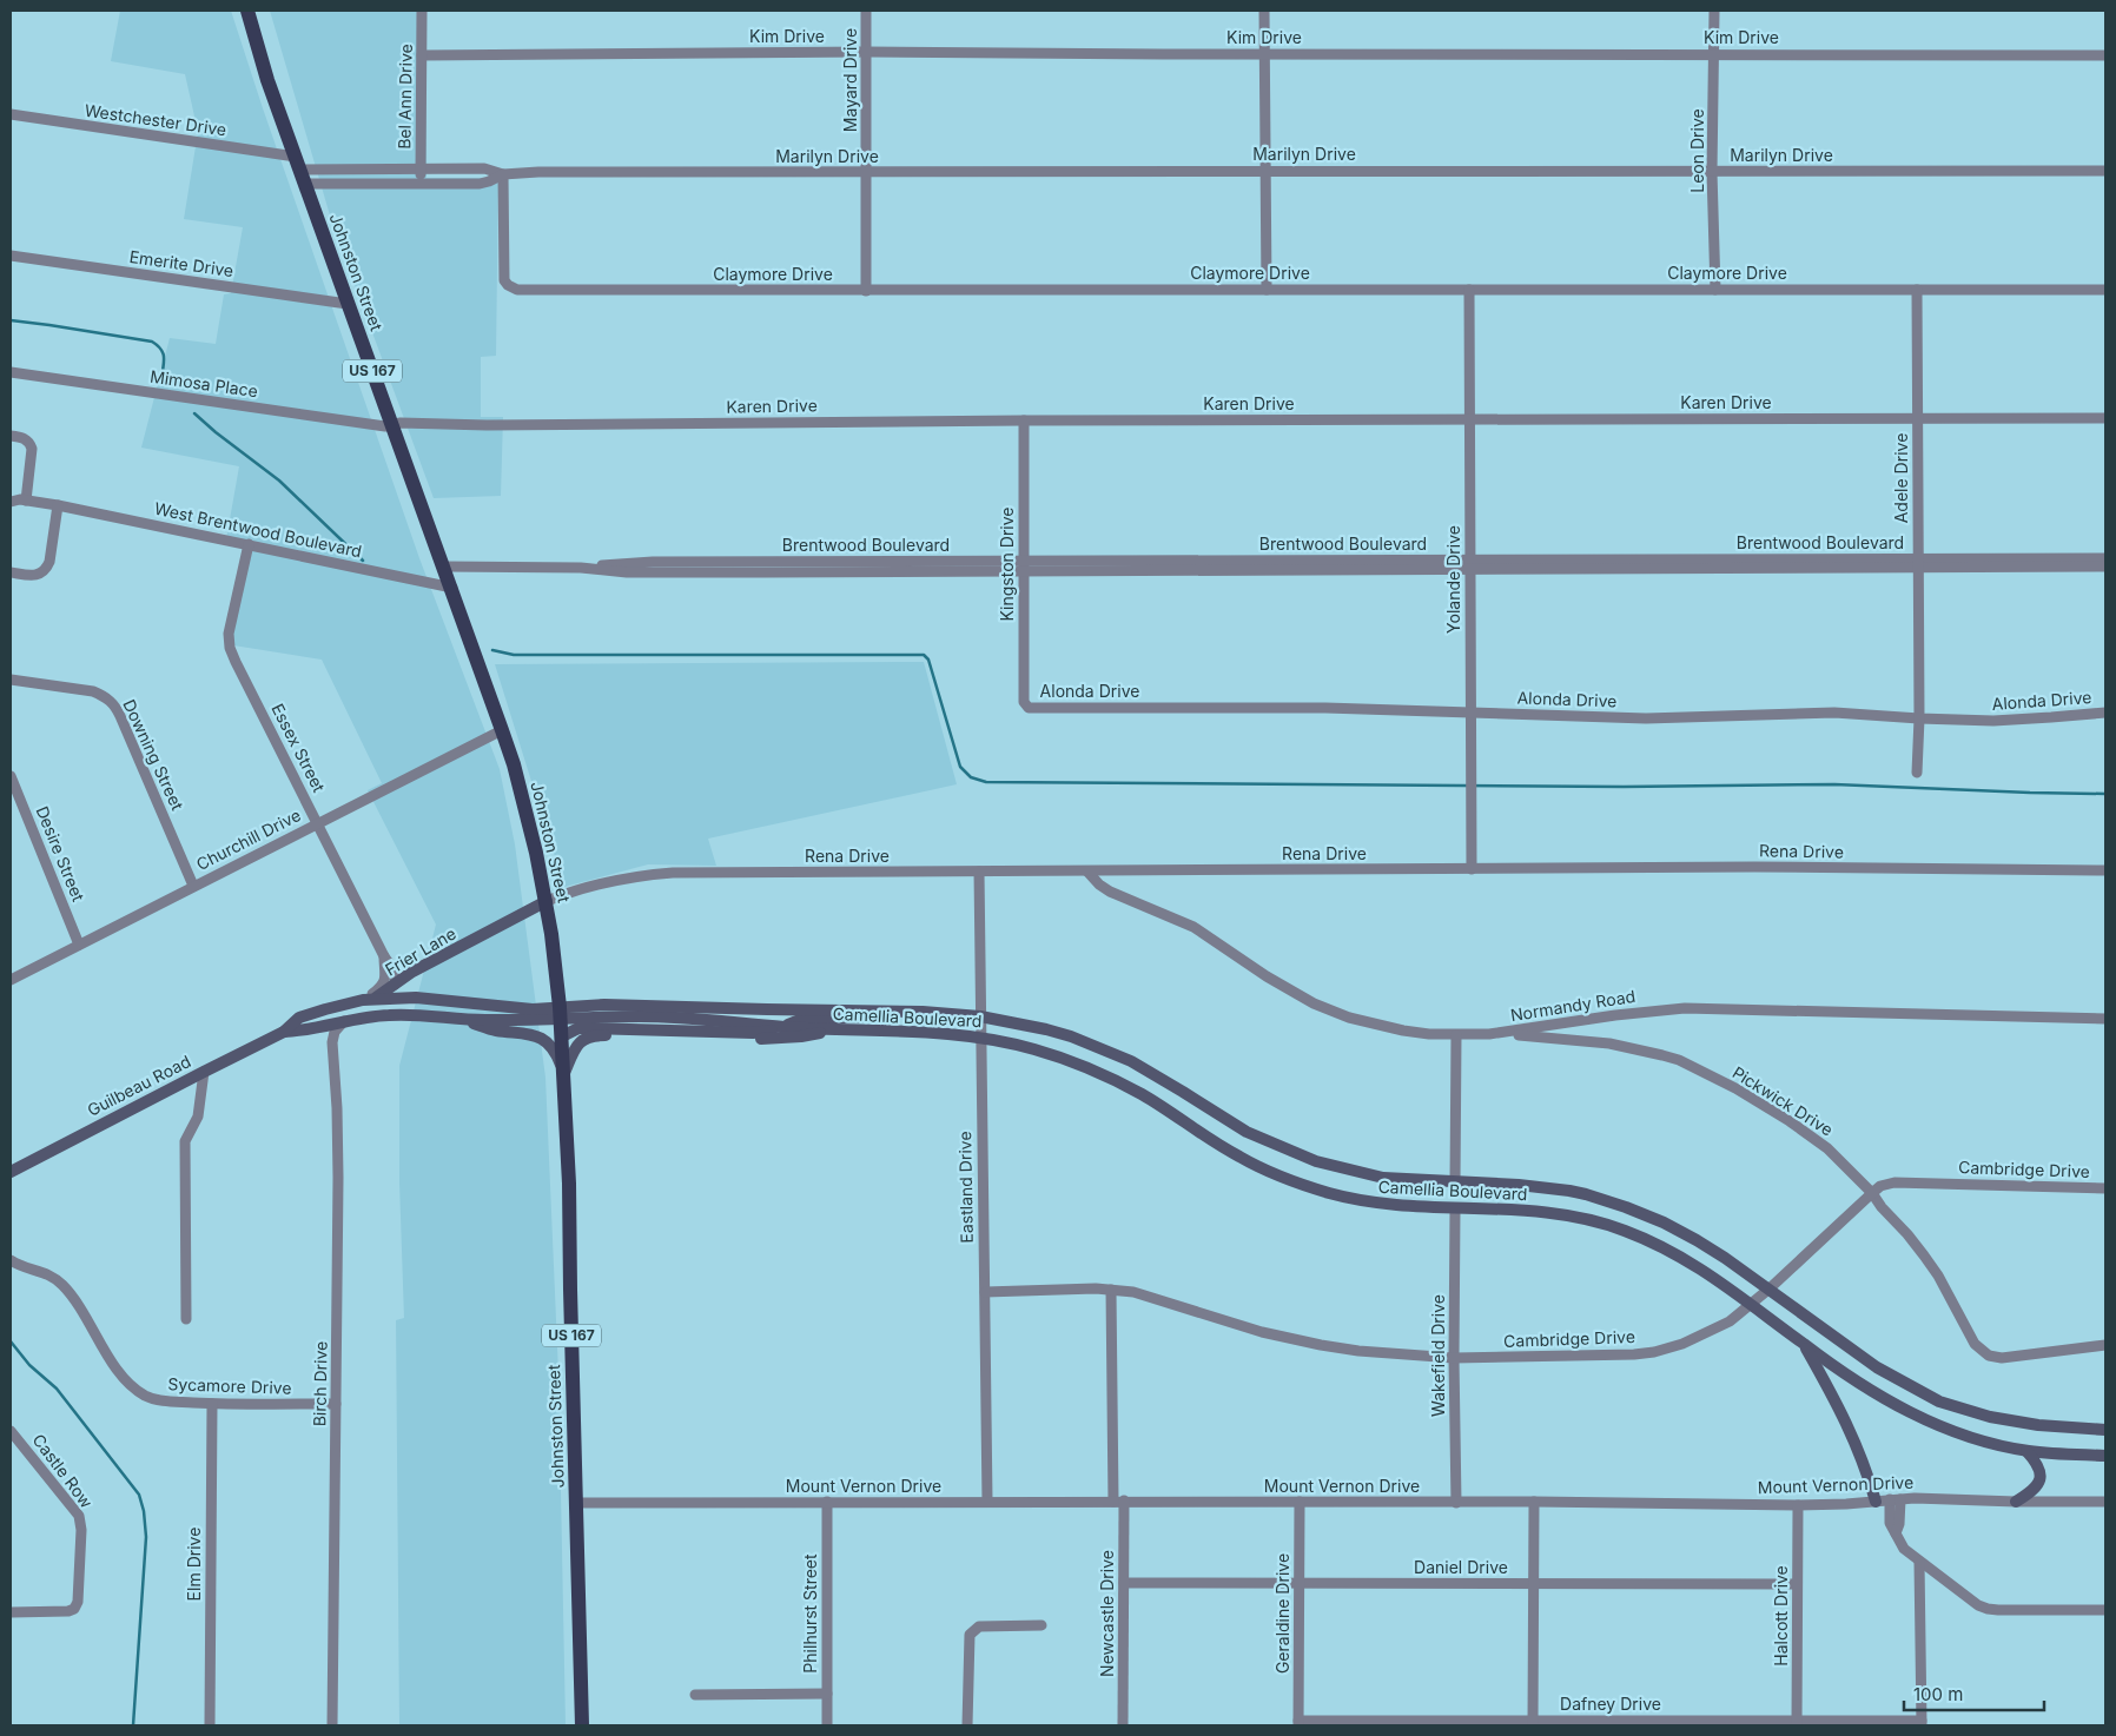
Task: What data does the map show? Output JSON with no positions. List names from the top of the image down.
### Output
{
  "streets": {
    "main road": [
      "Johnston Street",
      "US 167",
      "Frier Lane",
      "Camellia Boulevard",
      "Guilbeau Road"
    ],
    "street": [
      "Kim Drive",
      "Mayard Drive",
      "Bel Ann Drive",
      "Westchester Drive",
      "Leon Drive",
      "Marilyn Drive",
      "Emerite Drive",
      "Claymore Drive",
      "Mimosa Place",
      "Karen Drive",
      "Adele Drive",
      "West Brentwood Boulevard",
      "Brentwood Boulevard",
      "Kingston Drive",
      "Yolande Drive",
      "Alonda Drive",
      "Essex Street",
      "Downing Street",
      "Churchill Drive",
      "Rena Drive",
      "Desire Street",
      "Normandy Road",
      "Pickwick Drive",
      "Cambridge Drive",
      "Eastland Drive",
      "Wakefield Drive",
      "Birch Drive",
      "Sycamore Drive",
      "Castle Row",
      "Mount Vernon Drive",
      "Elm Drive",
      "Daniel Drive",
      "Philhurst Street",
      "Newcastle Drive",
      "Geraldine Drive",
      "Halcott Drive",
      "Dafney Drive"
    ]
  },
  "crossings": [
    ["Kim Drive", "Mayard Drive"],
    ["Kim Drive", "Bel Ann Drive"],
    ["Kim Drive", "Leon Drive"],
    ["Mayard Drive", "Marilyn Drive"],
    ["Mayard Drive", "Claymore Drive"],
    ["Bel Ann Drive", "Marilyn Drive"],
    ["Westchester Drive", "Marilyn Drive"],
    ["Westchester Drive", "Johnston Street"],
    ["Leon Drive", "Marilyn Drive"],
    ["Leon Drive", "Claymore Drive"],
    ["Marilyn Drive", "Johnston Street"],
    ["Marilyn Drive", "Claymore Drive"],
    ["Emerite Drive", "Johnston Street"],
    ["Johnston Street", "Mimosa Place"],
    ["Johnston Street", "Karen Drive"],
    ["Johnston Street", "West Brentwood Boulevard"],
    ["Johnston Street", "Brentwood Boulevard"],
    ["Johnston Street", "Churchill Drive"],
    ["Johnston Street", "Rena Drive"],
    ["Johnston Street", "Frier Lane"],
    ["Johnston Street", "Camellia Boulevard"],
    ["Johnston Street", "Guilbeau Road"],
    ["Johnston Street", "Mount Vernon Drive"],
    ["Claymore Drive", "Adele Drive"],
    ["Claymore Drive", "Yolande Drive"],
    ["Mimosa Place", "Karen Drive"],
    ["Karen Drive", "Adele Drive"],
    ["Karen Drive", "Kingston Drive"],
    ["Karen Drive", "Yolande Drive"],
    ["Adele Drive", "Brentwood Boulevard"],
    ["Adele Drive", "Alonda Drive"],
    ["West Brentwood Boulevard", "Essex Street"],
    ["Brentwood Boulevard", "Kingston Drive"],
    ["Brentwood Boulevard", "Yolande Drive"],
    ["Kingston Drive", "Alonda Drive"],
    ["Yolande Drive", "Alonda Drive"],
    ["Yolande Drive", "Rena Drive"],
    ["Essex Street", "Churchill Drive"],
    ["Essex Street", "Frier Lane"],
    ["Downing Street", "Churchill Drive"],
    ["Churchill Drive", "Desire Street"],
    ["Rena Drive", "Frier Lane"],
    ["Rena Drive", "Normandy Road"],
    ["Rena Drive", "Eastland Drive"],
    ["Frier Lane", "Guilbeau Road"],
    ["Normandy Road", "Pickwick Drive"],
    ["Camellia Boulevard", "Guilbeau Road"],
    ["Camellia Boulevard", "Cambridge Drive"],
    ["Camellia Boulevard", "Eastland Drive"],
    ["Camellia Boulevard", "Wakefield Drive"],
    ["Pickwick Drive", "Cambridge Drive"],
    ["Cambridge Drive", "Eastland Drive"],
    ["Cambridge Drive", "Wakefield Drive"],
    ["Cambridge Drive", "Newcastle Drive"],
    ["Eastland Drive", "Mount Vernon Drive"],
    ["Wakefield Drive", "Mount Vernon Drive"],
    ["Birch Drive", "Sycamore Drive"],
    ["Sycamore Drive", "Elm Drive"],
    ["Mount Vernon Drive", "Philhurst Street"],
    ["Mount Vernon Drive", "Newcastle Drive"],
    ["Mount Vernon Drive", "Geraldine Drive"],
    ["Mount Vernon Drive", "Halcott Drive"],
    ["Daniel Drive", "Newcastle Drive"],
    ["Daniel Drive", "Geraldine Drive"],
    ["Daniel Drive", "Halcott Drive"],
    ["Geraldine Drive", "Dafney Drive"],
    ["Halcott Drive", "Dafney Drive"]
  ],
  "scale_bar": "100 m"
}
